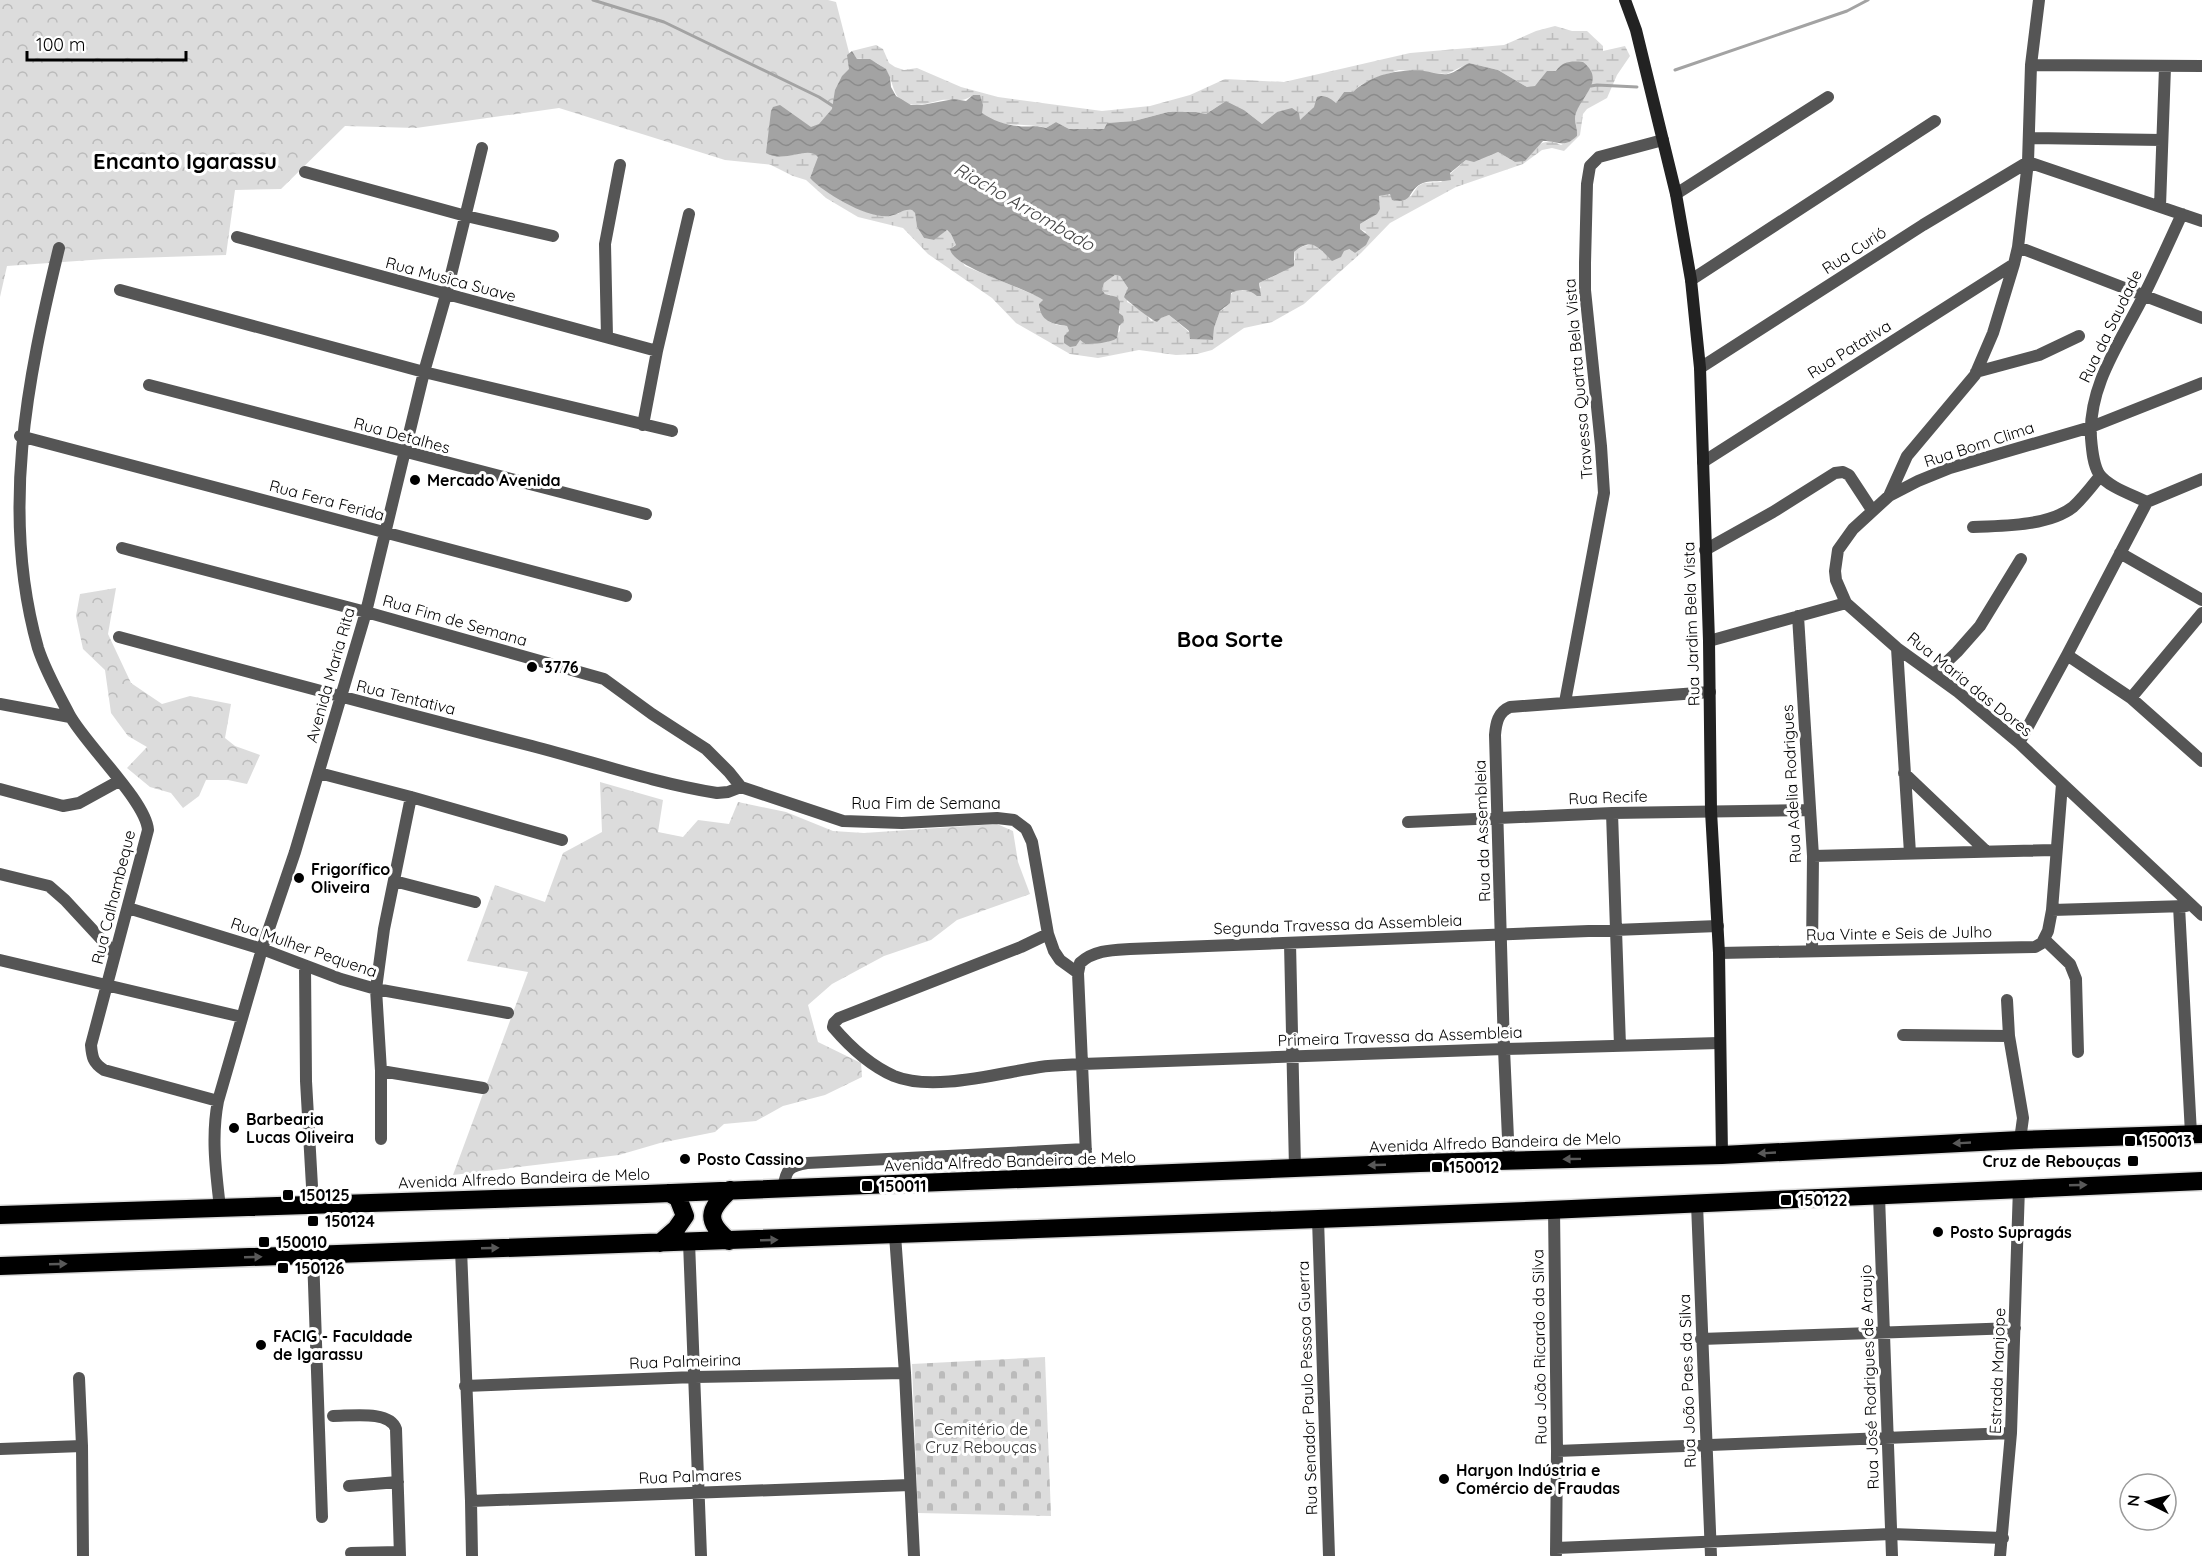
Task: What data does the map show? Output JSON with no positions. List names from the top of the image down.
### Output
{
  "streets": {
    "highway": ["Avenida Alfredo Bandeira de Melo"],
    "main road": ["Rua Jardim Bela Vista"],
    "street": [
      "Rua Curió",
      "Rua Musica Suave",
      "Rua da Saudade",
      "Rua Patativa",
      "Travessa Quarta Bela Vista",
      "Rua Detalhes",
      "Rua Bom Clima",
      "Rua Fera Ferida",
      "Rua Fim de Semana",
      "Avenida Maria Rita",
      "Rua Maria das Dores",
      "Rua Tentativa",
      "Rua Adelia Rodrigues",
      "Rua Recife",
      "Rua da Assembleia",
      "Rua Calhambeque",
      "Segunda Travessa da Assembleia",
      "Rua Vinte e Seis de Julho",
      "Rua Mulher Pequena",
      "Primeira Travessa da Assembleia",
      "Rua João Ricardo da Silva",
      "Rua Palmeirina",
      "Estrada Manjope",
      "Rua José Rodrigues de Araujo",
      "Rua João Paes da Silva",
      "Rua Senador Paulo Pessoa Guerra",
      "Rua Palmares"
    ]
  },
  "crossings": [
    ["Rua Curió", "Rua Jardim Bela Vista"],
    ["Rua Musica Suave", "Avenida Maria Rita"],
    ["Rua da Saudade", "Rua Bom Clima"],
    ["Rua Patativa", "Rua Jardim Bela Vista"],
    ["Travessa Quarta Bela Vista", "Rua Jardim Bela Vista"],
    ["Travessa Quarta Bela Vista", "Rua da Assembleia"],
    ["Rua Detalhes", "Avenida Maria Rita"],
    ["Rua Bom Clima", "Rua Maria das Dores"],
    ["Rua Fera Ferida", "Avenida Maria Rita"],
    ["Rua Fera Ferida", "Rua Calhambeque"],
    ["Rua Fim de Semana", "Avenida Maria Rita"],
    ["Rua Fim de Semana", "Rua Tentativa"],
    ["Rua Fim de Semana", "Segunda Travessa da Assembleia"],
    ["Rua Fim de Semana", "Primeira Travessa da Assembleia"],
    ["Rua Jardim Bela Vista", "Rua Recife"],
    ["Rua Jardim Bela Vista", "Rua da Assembleia"],
    ["Rua Jardim Bela Vista", "Segunda Travessa da Assembleia"],
    ["Rua Jardim Bela Vista", "Rua Vinte e Seis de Julho"],
    ["Rua Jardim Bela Vista", "Primeira Travessa da Assembleia"],
    ["Rua Jardim Bela Vista", "Avenida Alfredo Bandeira de Melo"],
    ["Avenida Maria Rita", "Rua Tentativa"],
    ["Avenida Maria Rita", "Rua Calhambeque"],
    ["Avenida Maria Rita", "Rua Mulher Pequena"],
    ["Avenida Maria Rita", "Avenida Alfredo Bandeira de Melo"],
    ["Rua Adelia Rodrigues", "Rua Recife"],
    ["Rua Adelia Rodrigues", "Rua Vinte e Seis de Julho"],
    ["Rua Recife", "Rua da Assembleia"],
    ["Rua da Assembleia", "Segunda Travessa da Assembleia"],
    ["Rua da Assembleia", "Primeira Travessa da Assembleia"],
    ["Rua da Assembleia", "Avenida Alfredo Bandeira de Melo"],
    ["Rua Calhambeque", "Rua Mulher Pequena"]
  ],
  "districts": ["Encanto Igarassu", "Boa Sorte"],
  "water": ["Riacho Arrombado"],
  "parks": ["Cemitério de Cruz Rebouças"],
  "places": {
    "other": [
      "Mercado Avenida",
      "3776",
      "Frigorífico Oliveira",
      "Barbearia Lucas Oliveira",
      "Posto Cassino",
      "Posto Supragás",
      "FACIG - Faculdade de Igarassu",
      "Haryon Indústria e Comércio de Fraudas"
    ],
    "transit": [
      "150013",
      "Cruz de Rebouças",
      "150012",
      "150011",
      "150125",
      "150122",
      "150124",
      "150010",
      "150126"
    ]
  },
  "scale_bar": "100 m",
  "north": "left"
}
